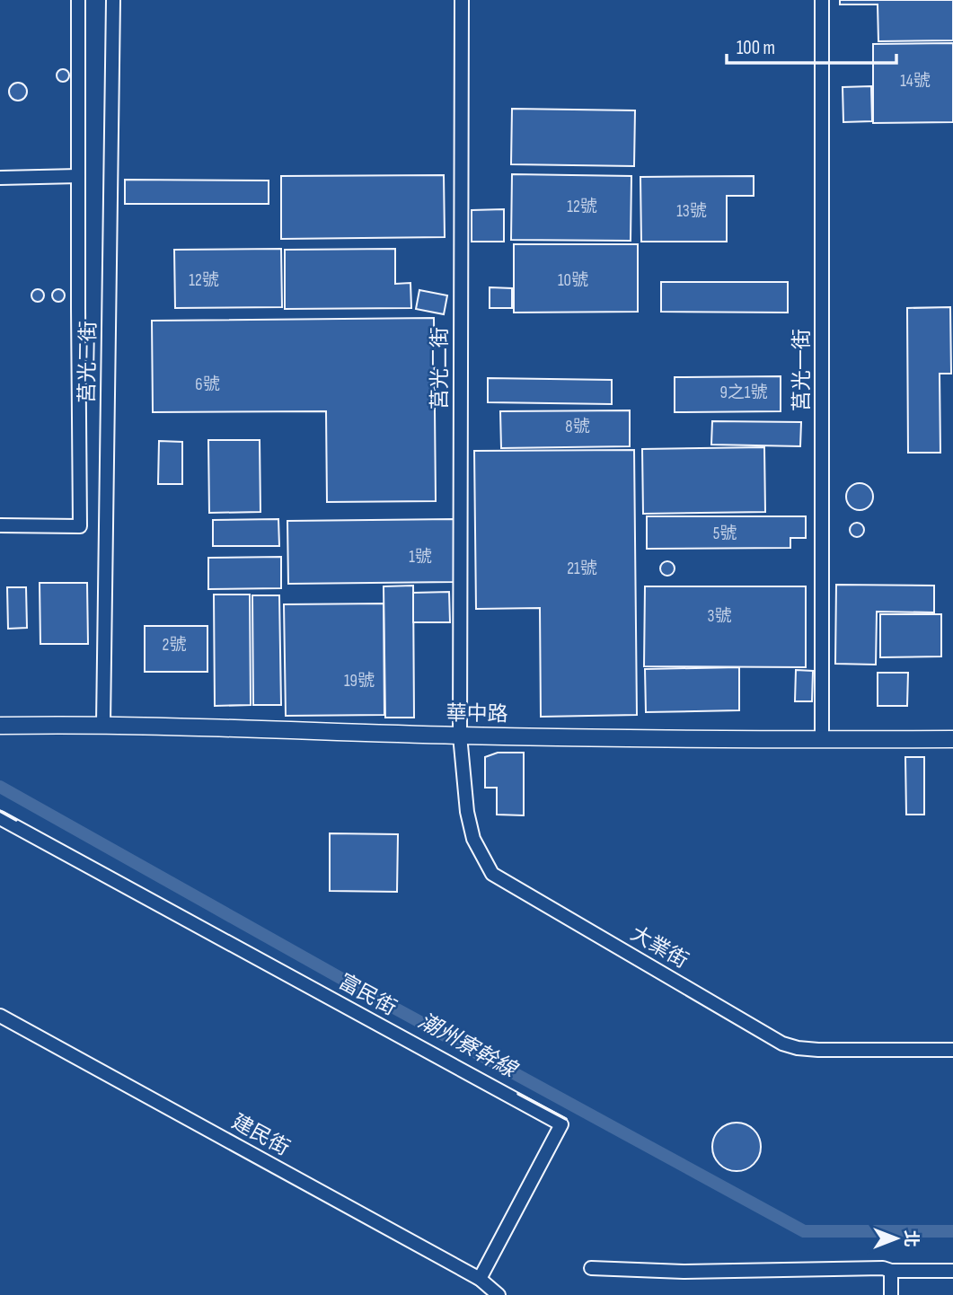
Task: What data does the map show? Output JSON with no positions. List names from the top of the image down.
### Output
{
  "streets": {
    "main road": ["華中路"],
    "street": [
      "莒光三街",
      "莒光二街",
      "莒光一街",
      "大業街",
      "富民街",
      "建民街"
    ]
  },
  "crossings": [
    ["莒光三街", "華中路"],
    ["莒光二街", "華中路"],
    ["莒光二街", "大業街"],
    ["莒光一街", "華中路"],
    ["華中路", "大業街"],
    ["富民街", "建民街"]
  ],
  "water": ["潮州寮幹線"],
  "house_numbers": [
    "14號",
    "12號",
    "13號",
    "12號",
    "10號",
    "6號",
    "9之1號",
    "8號",
    "5號",
    "1號",
    "21號",
    "3號",
    "2號",
    "19號"
  ],
  "scale_bar": "100 m",
  "north": "right"
}
